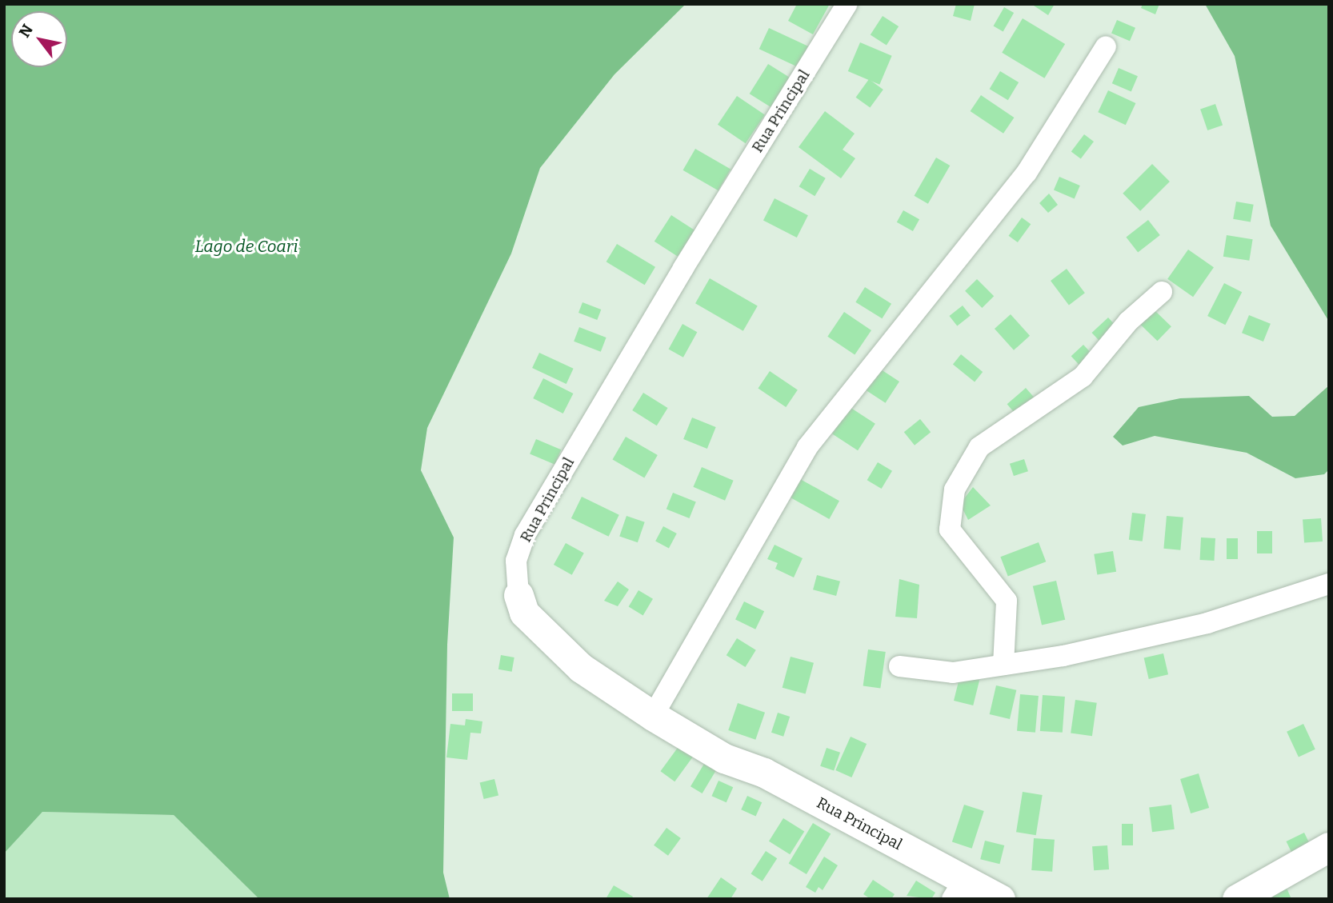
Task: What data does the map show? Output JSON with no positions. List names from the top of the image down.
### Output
{
  "streets": {
    "street": ["Rua Principal"]
  },
  "water": ["Lago de Coari"],
  "north": "top left"
}
